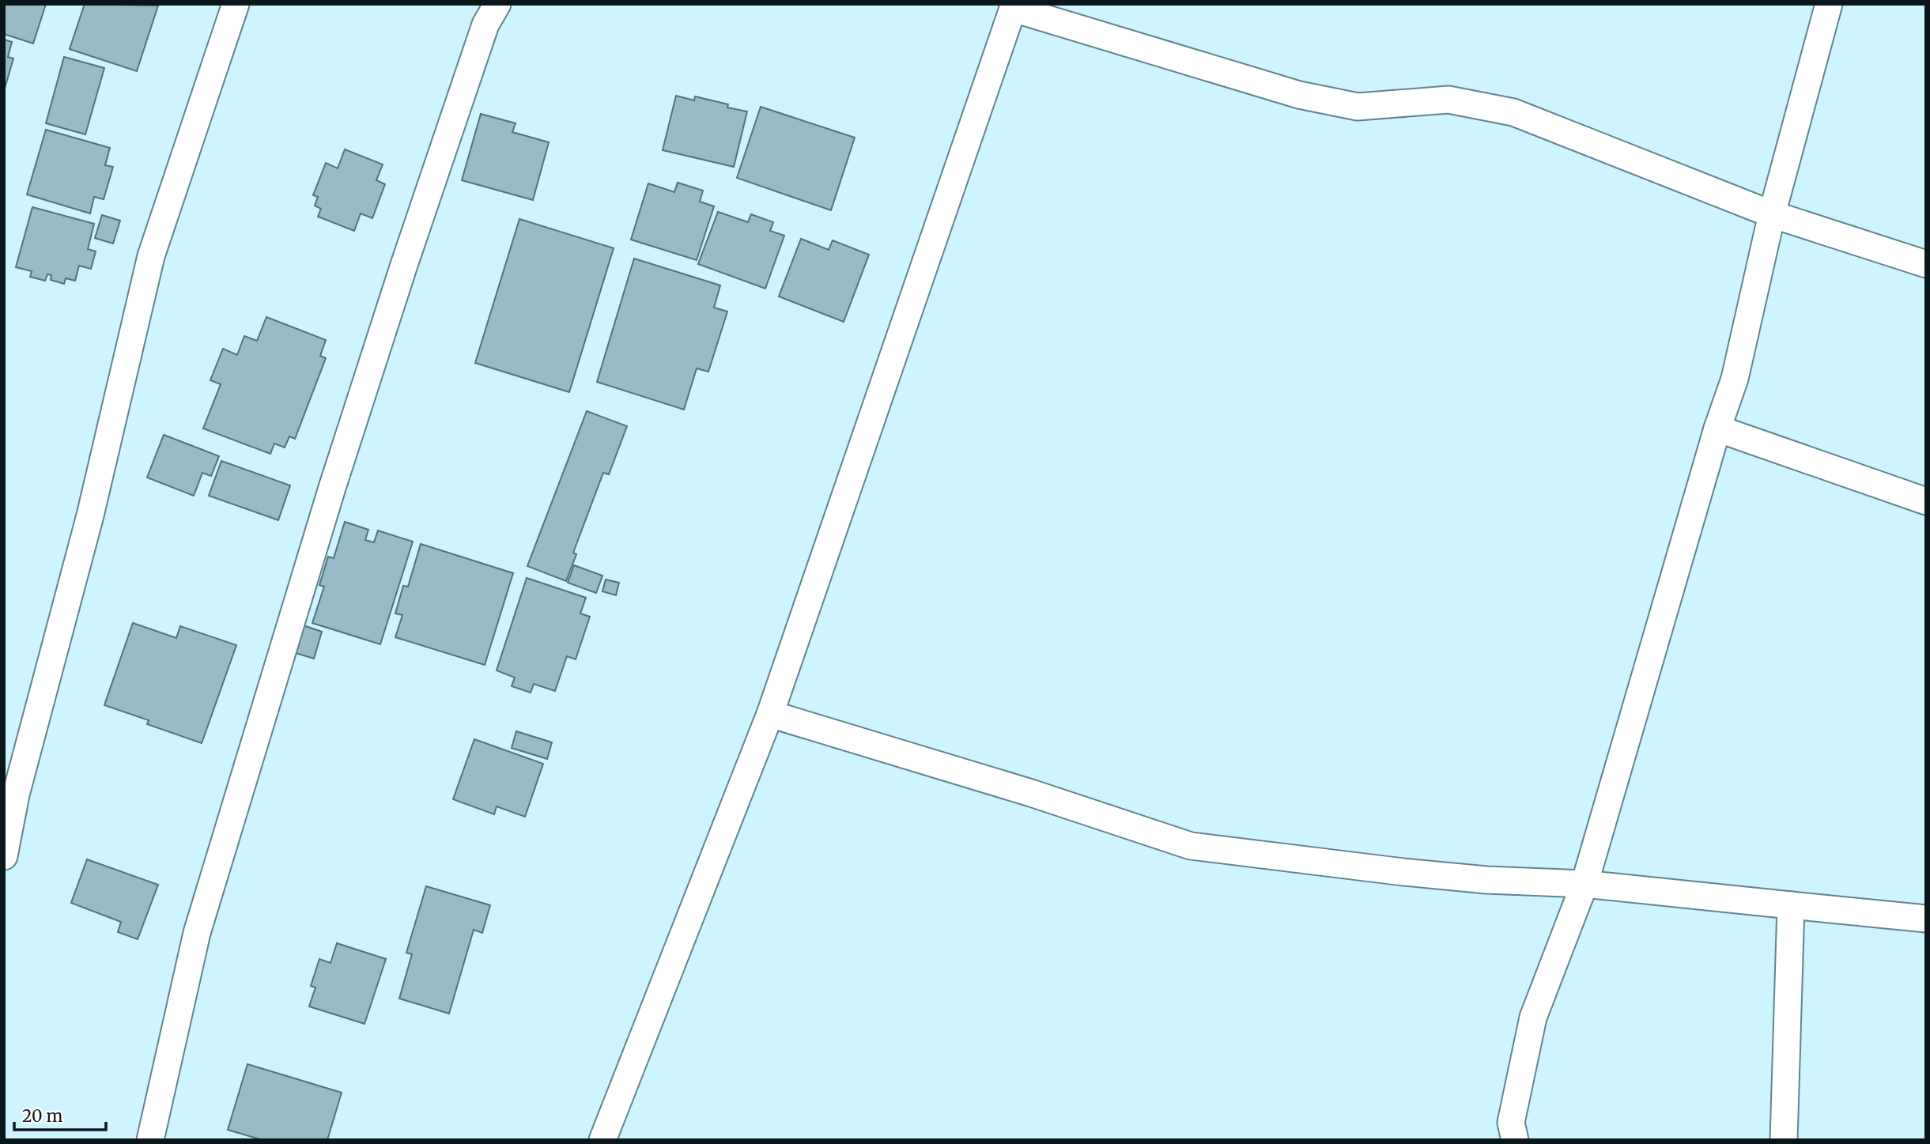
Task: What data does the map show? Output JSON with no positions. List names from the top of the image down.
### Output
{
  "scale_bar": "20 m"
}
